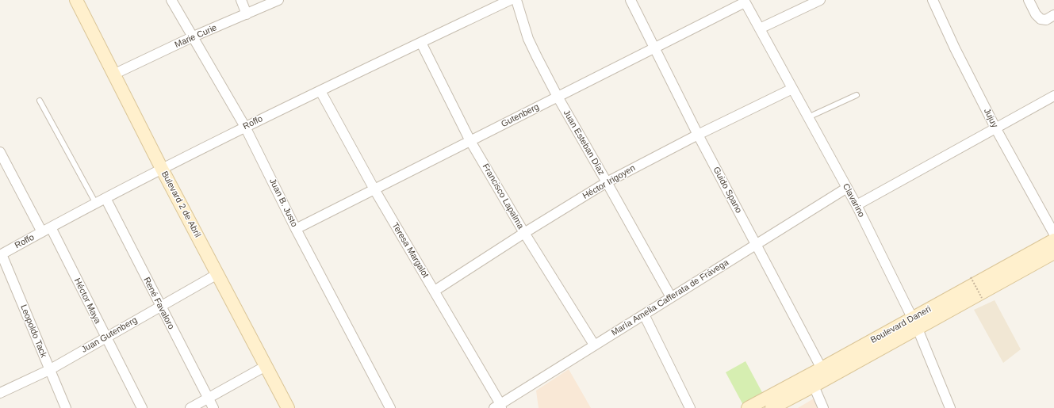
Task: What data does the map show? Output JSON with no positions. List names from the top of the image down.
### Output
{
  "streets": {
    "main road": ["Bulevard 2 de Abril", "Boulevard Daneri"],
    "street": [
      "Marie Curie",
      "Gutenberg",
      "Jujuy",
      "Roffo",
      "Juan Esteban Díaz",
      "Héctor Irigoyen",
      "Guido Spano",
      "Francisco Lapalma",
      "Clavarino",
      "Juan B. Justo",
      "Teresa Margalot",
      "María Amelia Cafferata de Frávega",
      "Héctor Maya",
      "René Favaloro",
      "Leopoldo Tack",
      "Juan Gutenberg"
    ]
  },
  "crossings": [
    ["Marie Curie", "Juan B. Justo"],
    ["Marie Curie", "Bulevard 2 de Abril"],
    ["Gutenberg", "Juan Esteban Díaz"],
    ["Gutenberg", "Guido Spano"],
    ["Gutenberg", "Francisco Lapalma"],
    ["Gutenberg", "Clavarino"],
    ["Gutenberg", "Juan B. Justo"],
    ["Gutenberg", "Teresa Margalot"],
    ["Roffo", "Francisco Lapalma"],
    ["Roffo", "Juan B. Justo"],
    ["Roffo", "Bulevard 2 de Abril"],
    ["Roffo", "Teresa Margalot"],
    ["Roffo", "Héctor Maya"],
    ["Roffo", "René Favaloro"],
    ["Roffo", "Leopoldo Tack"],
    ["Juan Esteban Díaz", "Héctor Irigoyen"],
    ["Juan Esteban Díaz", "María Amelia Cafferata de Frávega"],
    ["Héctor Irigoyen", "Guido Spano"],
    ["Héctor Irigoyen", "Francisco Lapalma"],
    ["Héctor Irigoyen", "Clavarino"],
    ["Héctor Irigoyen", "Teresa Margalot"],
    ["Guido Spano", "María Amelia Cafferata de Frávega"],
    ["Guido Spano", "Boulevard Daneri"],
    ["Francisco Lapalma", "María Amelia Cafferata de Frávega"],
    ["Clavarino", "María Amelia Cafferata de Frávega"],
    ["Clavarino", "Boulevard Daneri"],
    ["Bulevard 2 de Abril", "Juan Gutenberg"],
    ["Teresa Margalot", "María Amelia Cafferata de Frávega"],
    ["Héctor Maya", "Juan Gutenberg"],
    ["René Favaloro", "Juan Gutenberg"],
    ["Leopoldo Tack", "Juan Gutenberg"]
  ]
}
